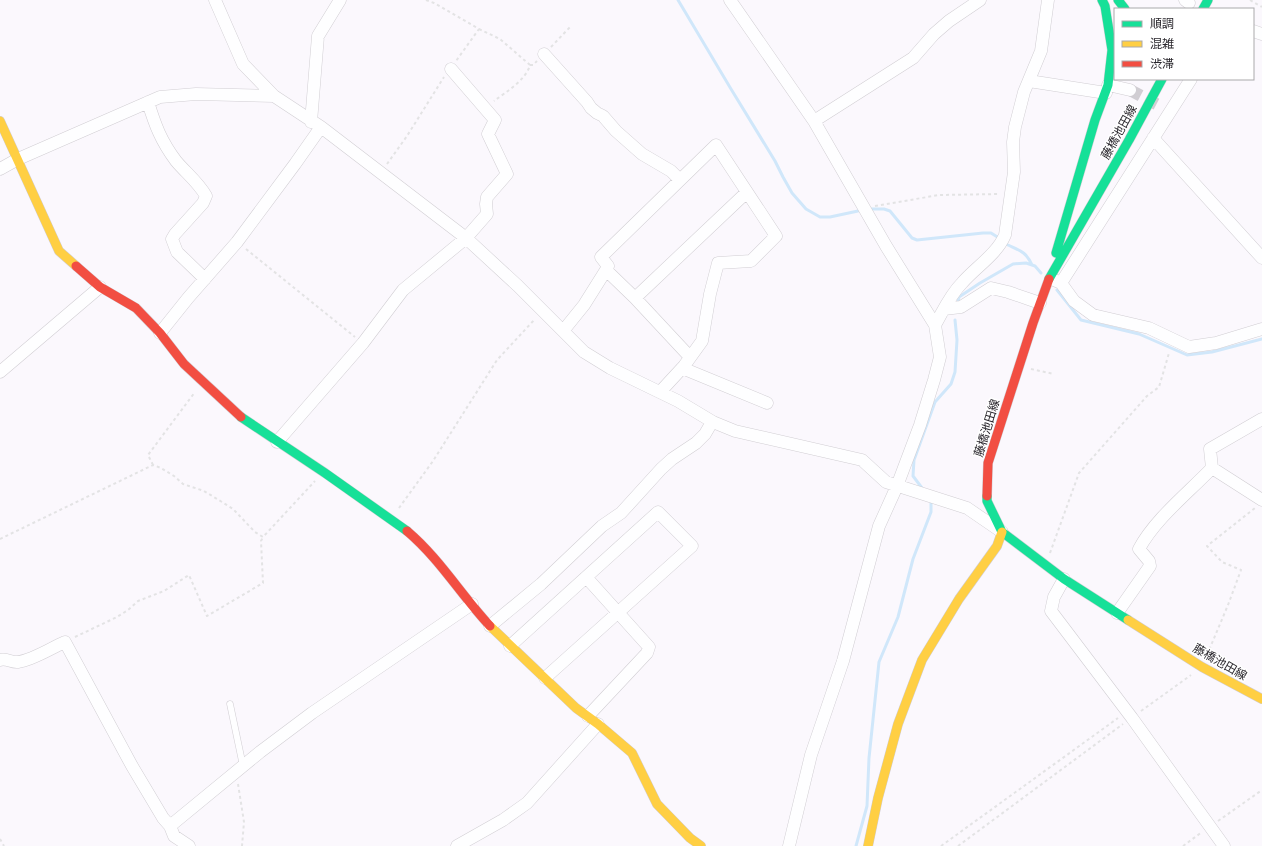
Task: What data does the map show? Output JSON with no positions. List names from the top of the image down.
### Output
{
  "streets": {
    "street": ["藤橋池田線"]
  },
  "legend": ["順調", "混雑", "渋滞"]
}
